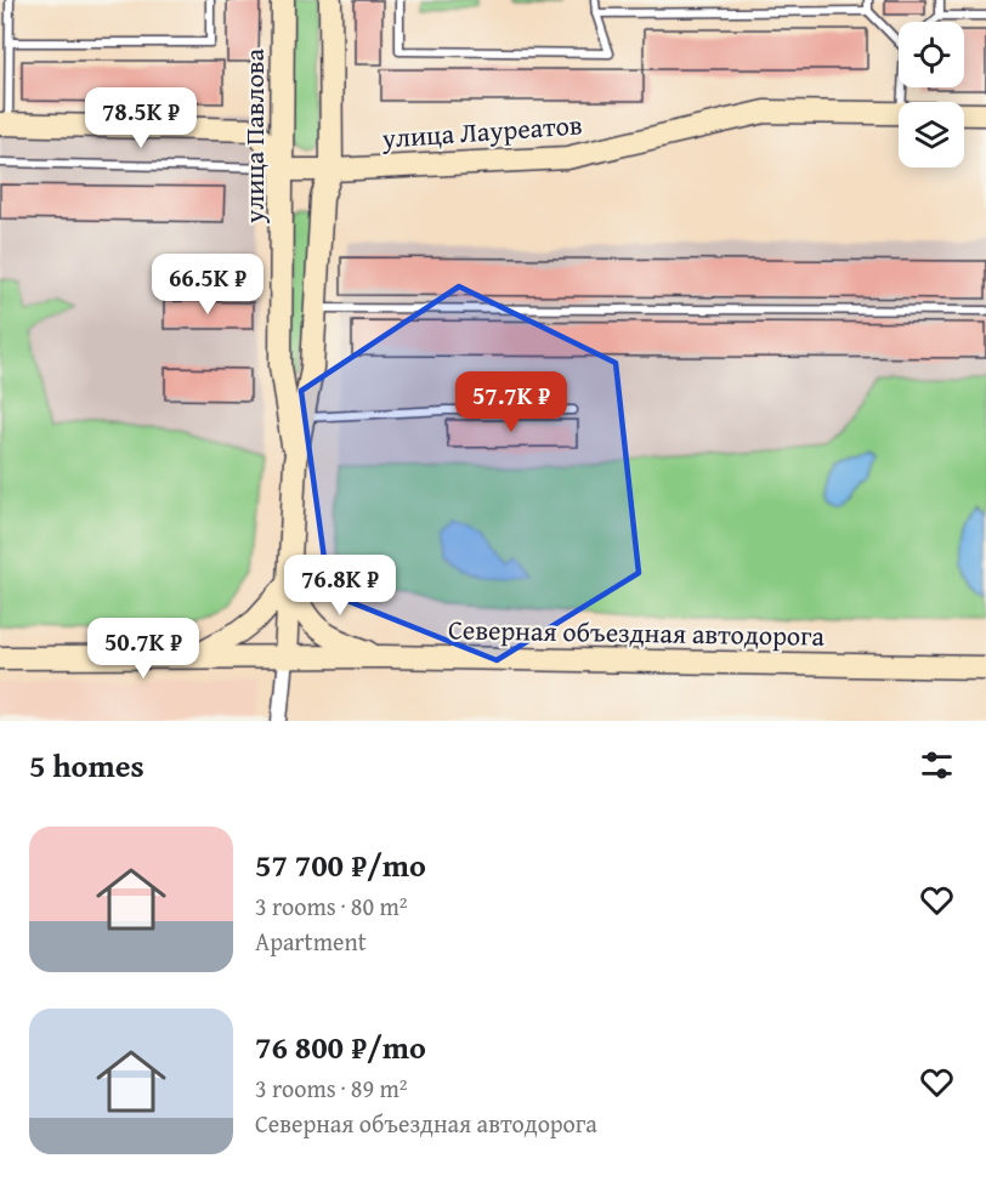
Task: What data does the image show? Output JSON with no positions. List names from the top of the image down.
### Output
{
  "streets": {
    "street": ["улица Лауреатов", "улица Павлова", "Северная объездная автодорога"]
  },
  "crossings": [
    ["улица Лауреатов", "улица Павлова"]
  ],
  "page": {
    "price": [
      "78.5K ₽",
      "66.5K ₽",
      "57.7K ₽",
      "76.8K ₽",
      "50.7K ₽"
    ],
    "heading": "5 homes",
    "list": [
      {
        "name": "57 700 ₽/mo",
        "note": "3 rooms · 80 m² · Apartment"
      },
      {
        "name": "76 800 ₽/mo",
        "note": "3 rooms · 89 m² · Северная объездная автодорога"
      }
    ]
  }
}
